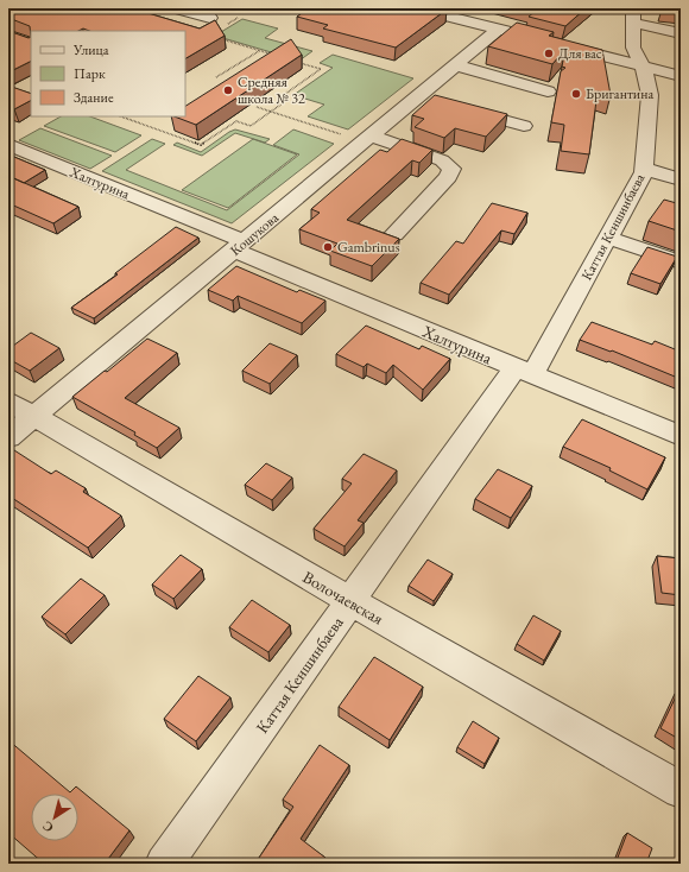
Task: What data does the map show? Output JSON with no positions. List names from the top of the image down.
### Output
{
  "streets": {
    "street": [
      "Халтурина",
      "Каттая Кеншинбаева",
      "Кошукова",
      "Волочаевская"
    ]
  },
  "crossings": [
    ["Халтурина", "Каттая Кеншинбаева"],
    ["Халтурина", "Кошукова"],
    ["Каттая Кеншинбаева", "Волочаевская"],
    ["Кошукова", "Волочаевская"]
  ],
  "places": [
    "Для вас",
    "Средняя школа № 32",
    "Бригантина",
    "Gambrinus"
  ],
  "legend": ["Улица", "Парк", "Здание"],
  "north": "bottom left"
}
